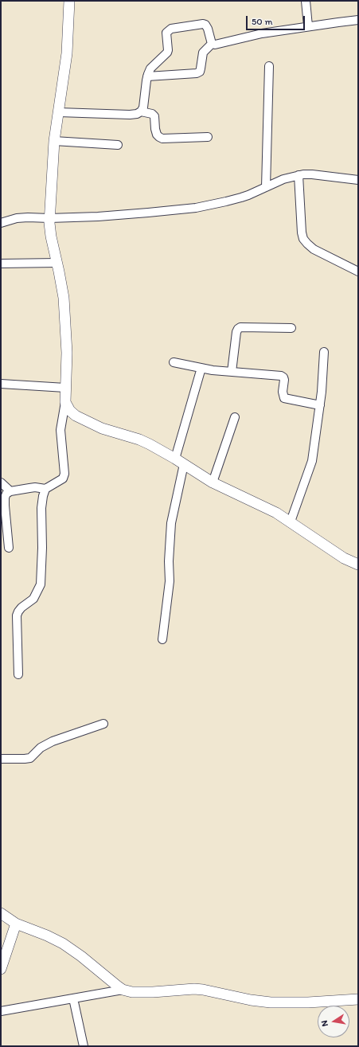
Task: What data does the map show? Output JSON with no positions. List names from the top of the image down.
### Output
{
  "scale_bar": "50 m",
  "north": "left"
}
